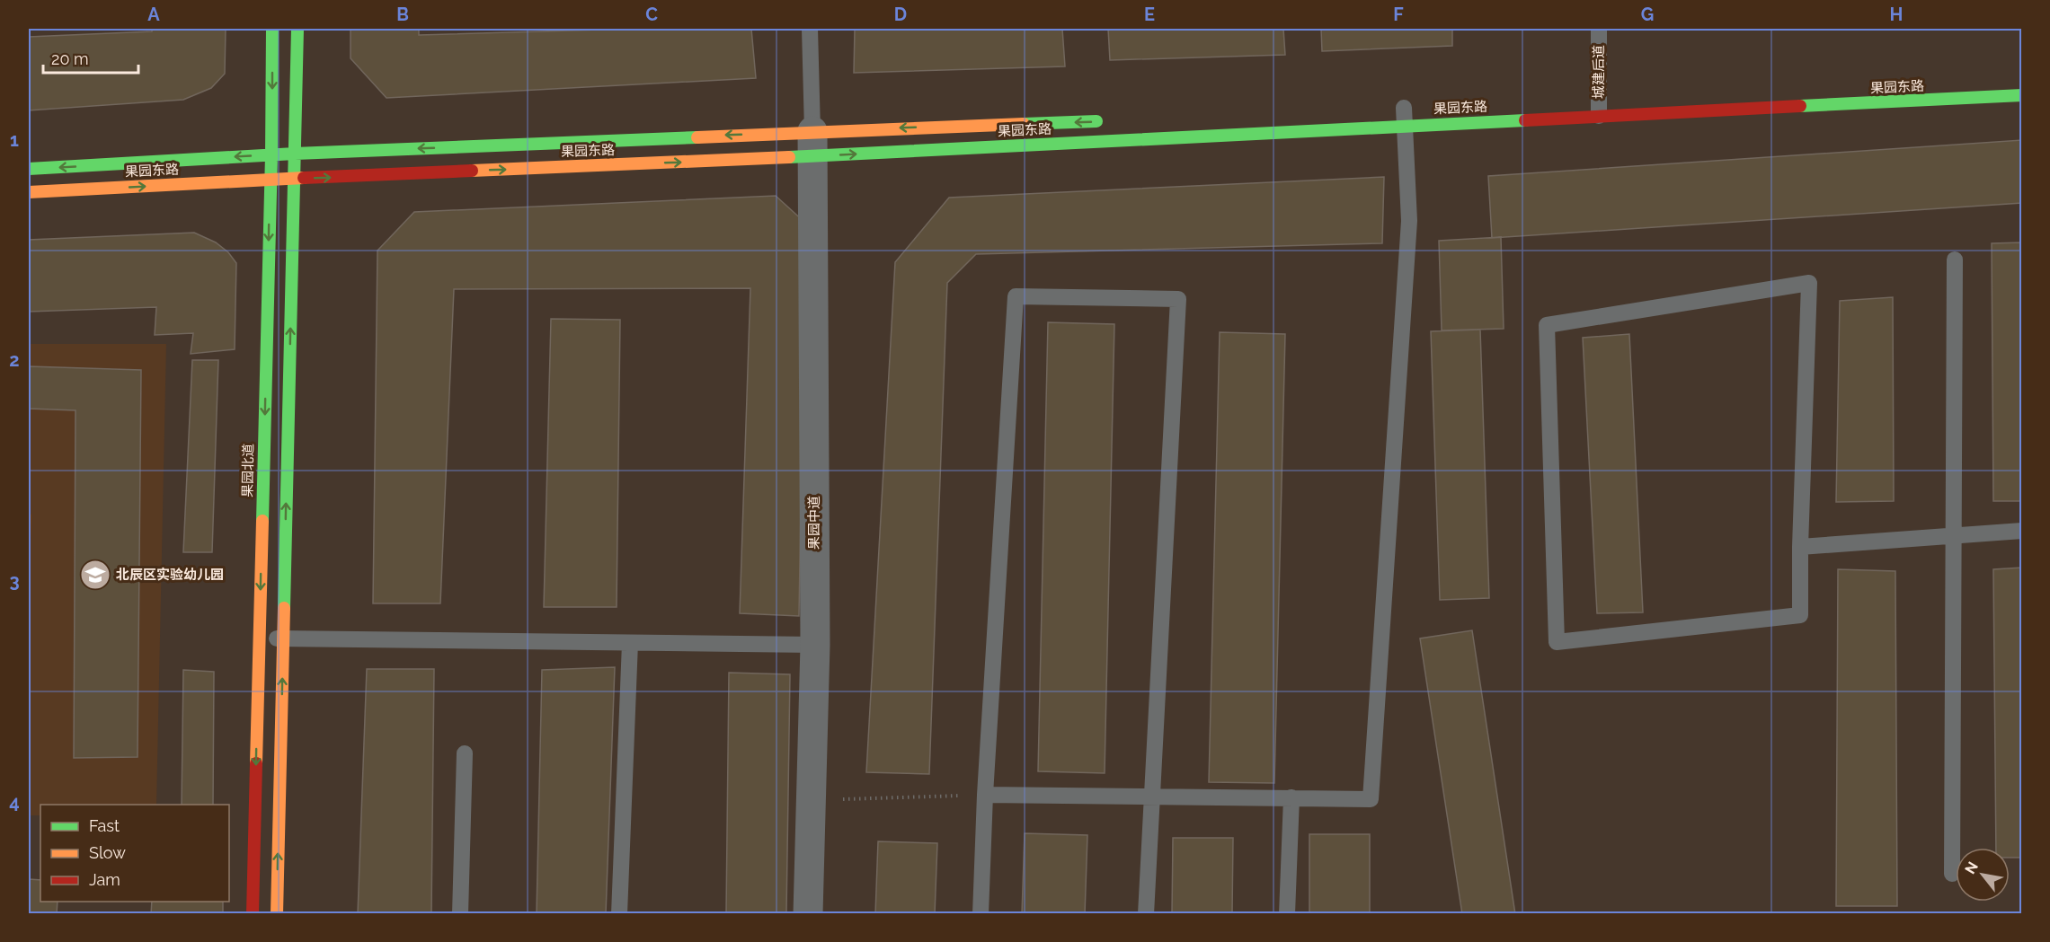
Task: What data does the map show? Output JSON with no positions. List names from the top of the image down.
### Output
{
  "streets": {
    "street": ["果园东路", "果园北道", "果园中道"],
    "lane": ["城建后道"]
  },
  "crossings": [
    ["城建后道", "果园东路"],
    ["果园东路", "果园北道"],
    ["果园东路", "果园中道"]
  ],
  "places": {
    "school or university": ["北辰区实验幼儿园"]
  },
  "legend": ["Fast", "Slow", "Jam"],
  "scale_bar": "20 m",
  "north": "top left",
  "grid": {
    "columns": [
      "A",
      "B",
      "C",
      "D",
      "E",
      "F",
      "G",
      "H"
    ],
    "rows": [
      "1",
      "2",
      "3",
      "4"
    ]
  }
}
